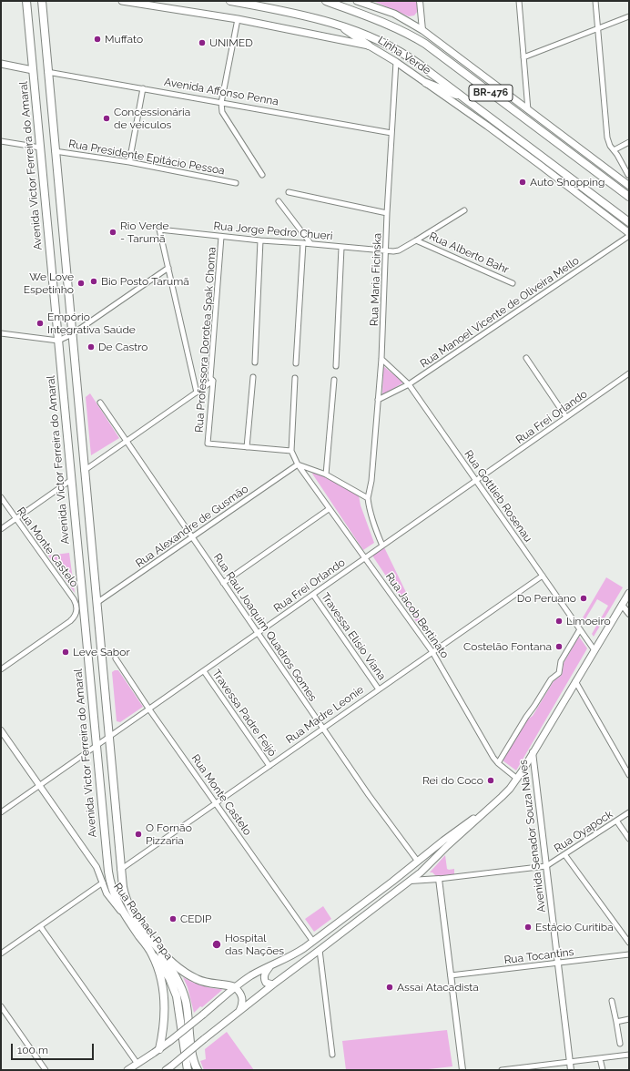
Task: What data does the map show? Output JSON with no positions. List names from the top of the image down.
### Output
{
  "streets": {
    "main road": [
      "Linha Verde",
      "BR-476",
      "Avenida Victor Ferreira do Amaral",
      "Rua Raphael Papa"
    ],
    "street": [
      "Avenida Affonso Penna",
      "Rua Presidente Epitácio Pessoa",
      "Rua Jorge Pedro Chueri",
      "Rua Alberto Bahr",
      "Rua Maria Ficinska",
      "Rua Manoel Vicente de Oliveira Mello",
      "Rua Professora Dorotea Spak Choma",
      "Rua Frei Orlando",
      "Rua Gottlieb Rosenau",
      "Rua Alexandre de Gusmão",
      "Rua Monte Castelo",
      "Rua Jacob Bertinato",
      "Rua Raul Joaquim Quadros Gomes",
      "Travessa Elísio Viana",
      "Travessa Padre Feijó",
      "Rua Madre Leonie",
      "Rua Oyapock",
      "Avenida Senador Souza Naves",
      "Rua Tocantins"
    ]
  },
  "crossings": [
    ["Linha Verde", "Rua Maria Ficinska"],
    ["Linha Verde", "Rua Manoel Vicente de Oliveira Mello"],
    ["Avenida Affonso Penna", "Rua Maria Ficinska"],
    ["Avenida Victor Ferreira do Amaral", "Rua Frei Orlando"],
    ["Avenida Victor Ferreira do Amaral", "Rua Raphael Papa"],
    ["Rua Jorge Pedro Chueri", "Rua Alberto Bahr"],
    ["Rua Jorge Pedro Chueri", "Rua Maria Ficinska"],
    ["Rua Jorge Pedro Chueri", "Rua Professora Dorotea Spak Choma"],
    ["Rua Maria Ficinska", "Rua Manoel Vicente de Oliveira Mello"],
    ["Rua Maria Ficinska", "Rua Gottlieb Rosenau"],
    ["Rua Manoel Vicente de Oliveira Mello", "Rua Gottlieb Rosenau"],
    ["Rua Frei Orlando", "Rua Gottlieb Rosenau"],
    ["Rua Frei Orlando", "Rua Monte Castelo"],
    ["Rua Frei Orlando", "Rua Jacob Bertinato"],
    ["Rua Frei Orlando", "Rua Raul Joaquim Quadros Gomes"],
    ["Rua Frei Orlando", "Travessa Elísio Viana"],
    ["Rua Frei Orlando", "Travessa Padre Feijó"],
    ["Rua Frei Orlando", "Rua Raphael Papa"],
    ["Rua Gottlieb Rosenau", "Rua Madre Leonie"],
    ["Rua Alexandre de Gusmão", "Rua Jacob Bertinato"],
    ["Rua Alexandre de Gusmão", "Rua Raul Joaquim Quadros Gomes"],
    ["Rua Monte Castelo", "Rua Madre Leonie"],
    ["Rua Jacob Bertinato", "Rua Madre Leonie"],
    ["Rua Raul Joaquim Quadros Gomes", "Rua Madre Leonie"],
    ["Travessa Elísio Viana", "Rua Madre Leonie"],
    ["Travessa Padre Feijó", "Rua Madre Leonie"],
    ["Rua Madre Leonie", "Rua Raphael Papa"],
    ["Rua Oyapock", "Avenida Senador Souza Naves"],
    ["Avenida Senador Souza Naves", "Rua Tocantins"]
  ],
  "places": [
    "Muffato",
    "UNIMED",
    "Concessionária de veículos",
    "Auto Shopping",
    "Rio Verde - Tarumã",
    "Bio Posto Tarumã",
    "We Love Espetinho",
    "Empório Integrativa Saúde",
    "De Castro",
    "Do Peruano",
    "Limoeiro",
    "Costelão Fontana",
    "Leve Sabor",
    "Rei do Coco",
    "O Fornão Pizzaria",
    "CEDIP",
    "Estácio Curitiba",
    "Hospital das Nações",
    "Assaí Atacadista"
  ],
  "scale_bar": "100 m"
}
